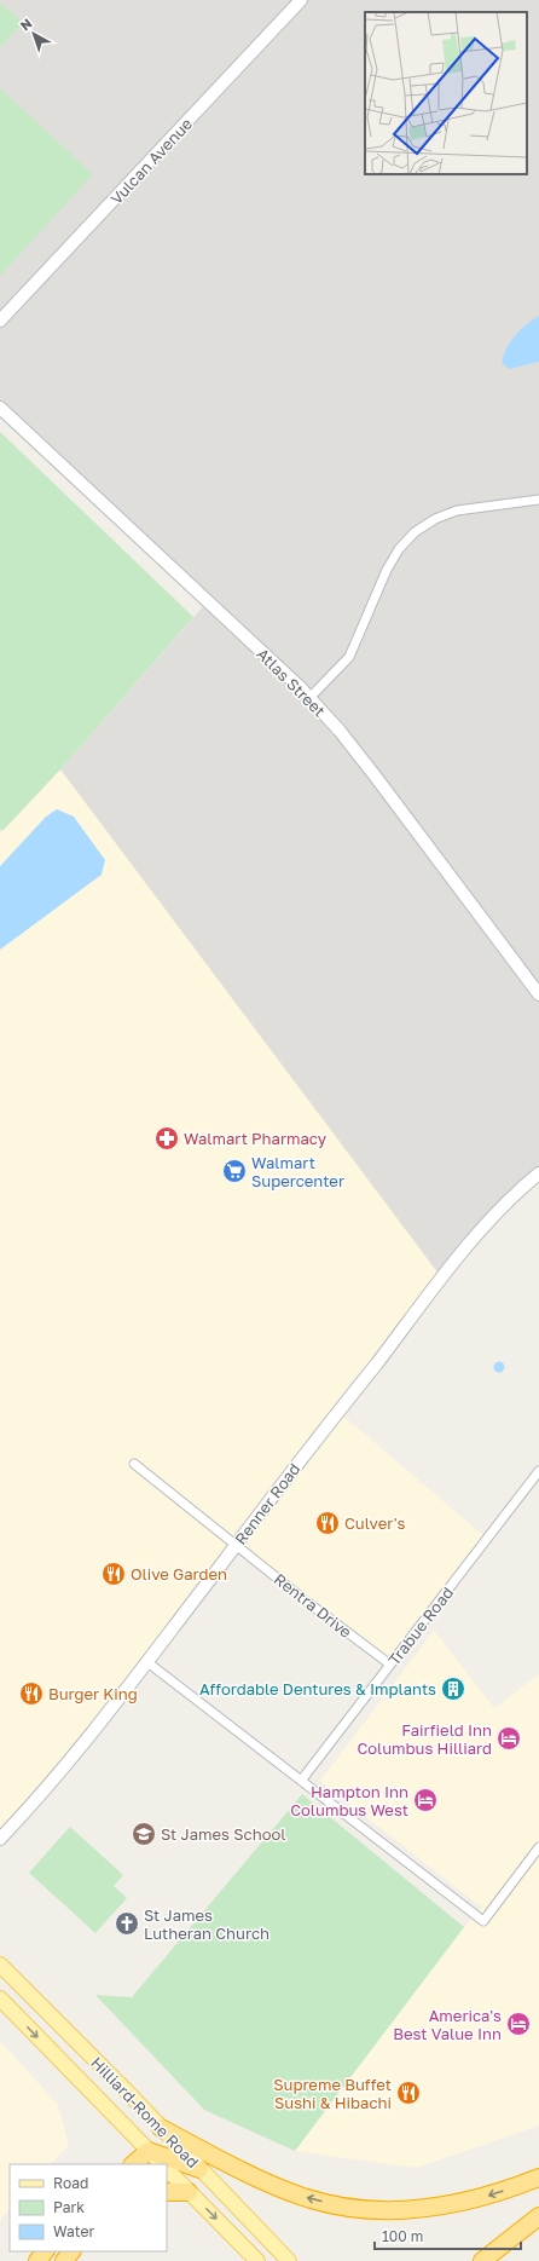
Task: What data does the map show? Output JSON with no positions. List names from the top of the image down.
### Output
{
  "streets": {
    "main road": ["Hilliard-Rome Road"],
    "street": [
      "Vulcan Avenue",
      "Atlas Street",
      "Renner Road",
      "Rentra Drive",
      "Trabue Road"
    ]
  },
  "crossings": [
    ["Renner Road", "Rentra Drive"],
    ["Rentra Drive", "Trabue Road"]
  ],
  "places": {
    "pharmacy": ["Walmart Pharmacy"],
    "supermarket": ["Walmart Supercenter"],
    "restaurant": [
      "Culver's",
      "Olive Garden",
      "Burger King",
      "Supreme Buffet Sushi & Hibachi"
    ],
    "building": ["Affordable Dentures & Implants"],
    "hotel": ["Fairfield Inn Columbus Hilliard", "Hampton Inn Columbus West", "America's Best Value Inn"],
    "school or university": ["St James School"],
    "church": ["St James Lutheran Church"]
  },
  "legend": ["Road", "Park", "Water"],
  "scale_bar": "100 m",
  "north": "top left"
}
